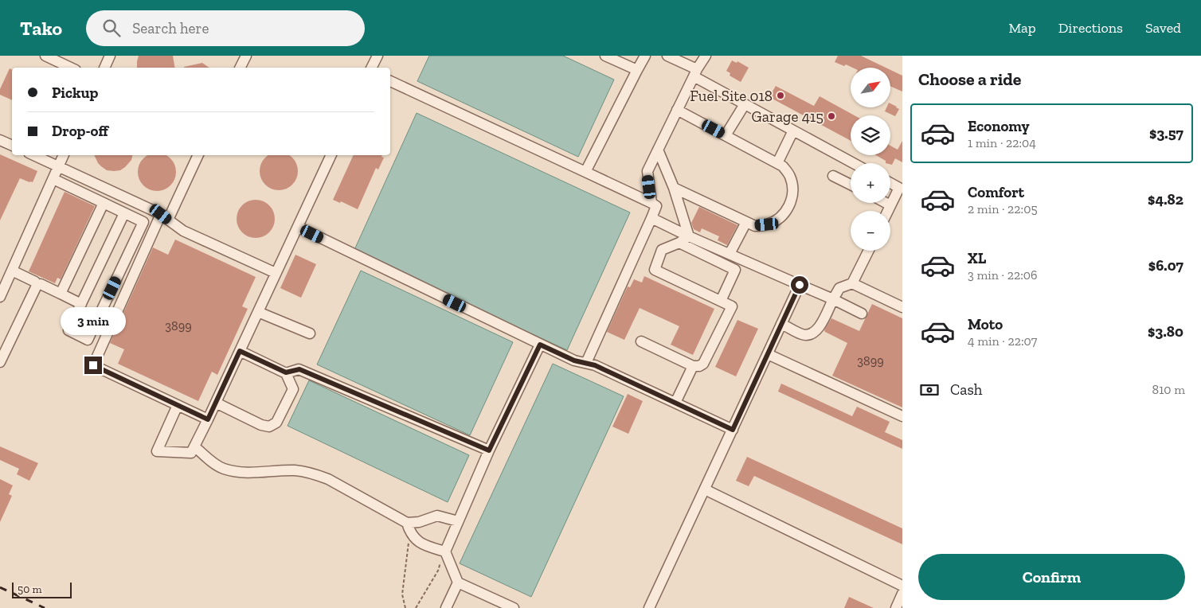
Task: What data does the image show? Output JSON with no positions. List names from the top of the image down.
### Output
{
  "places": ["Fuel Site 018", "Garage 415"],
  "house_numbers": ["3899", "3899"],
  "scale_bar": "50 m",
  "north": "top right",
  "page": {
    "header": "Tako",
    "search": "Search here",
    "nav": ["Map", "Directions", "Saved"],
    "heading": "Choose a ride",
    "map_buttons": ["+", "−"],
    "banner": ["Pickup", "Drop-off"],
    "list": [
      {
        "name": "Economy",
        "note": "1 min · 22:04",
        "value": "$3.57"
      },
      {
        "name": "Comfort",
        "note": "2 min · 22:05",
        "value": "$4.82"
      },
      {
        "name": "XL",
        "note": "3 min · 22:06",
        "value": "$6.07"
      },
      {
        "name": "Moto",
        "note": "4 min · 22:07",
        "value": "$3.80"
      }
    ],
    "bubble": "3 min",
    "pay": ["Cash", "810 m"],
    "buttons": "Confirm",
    "scale": "50 m"
  }
}
